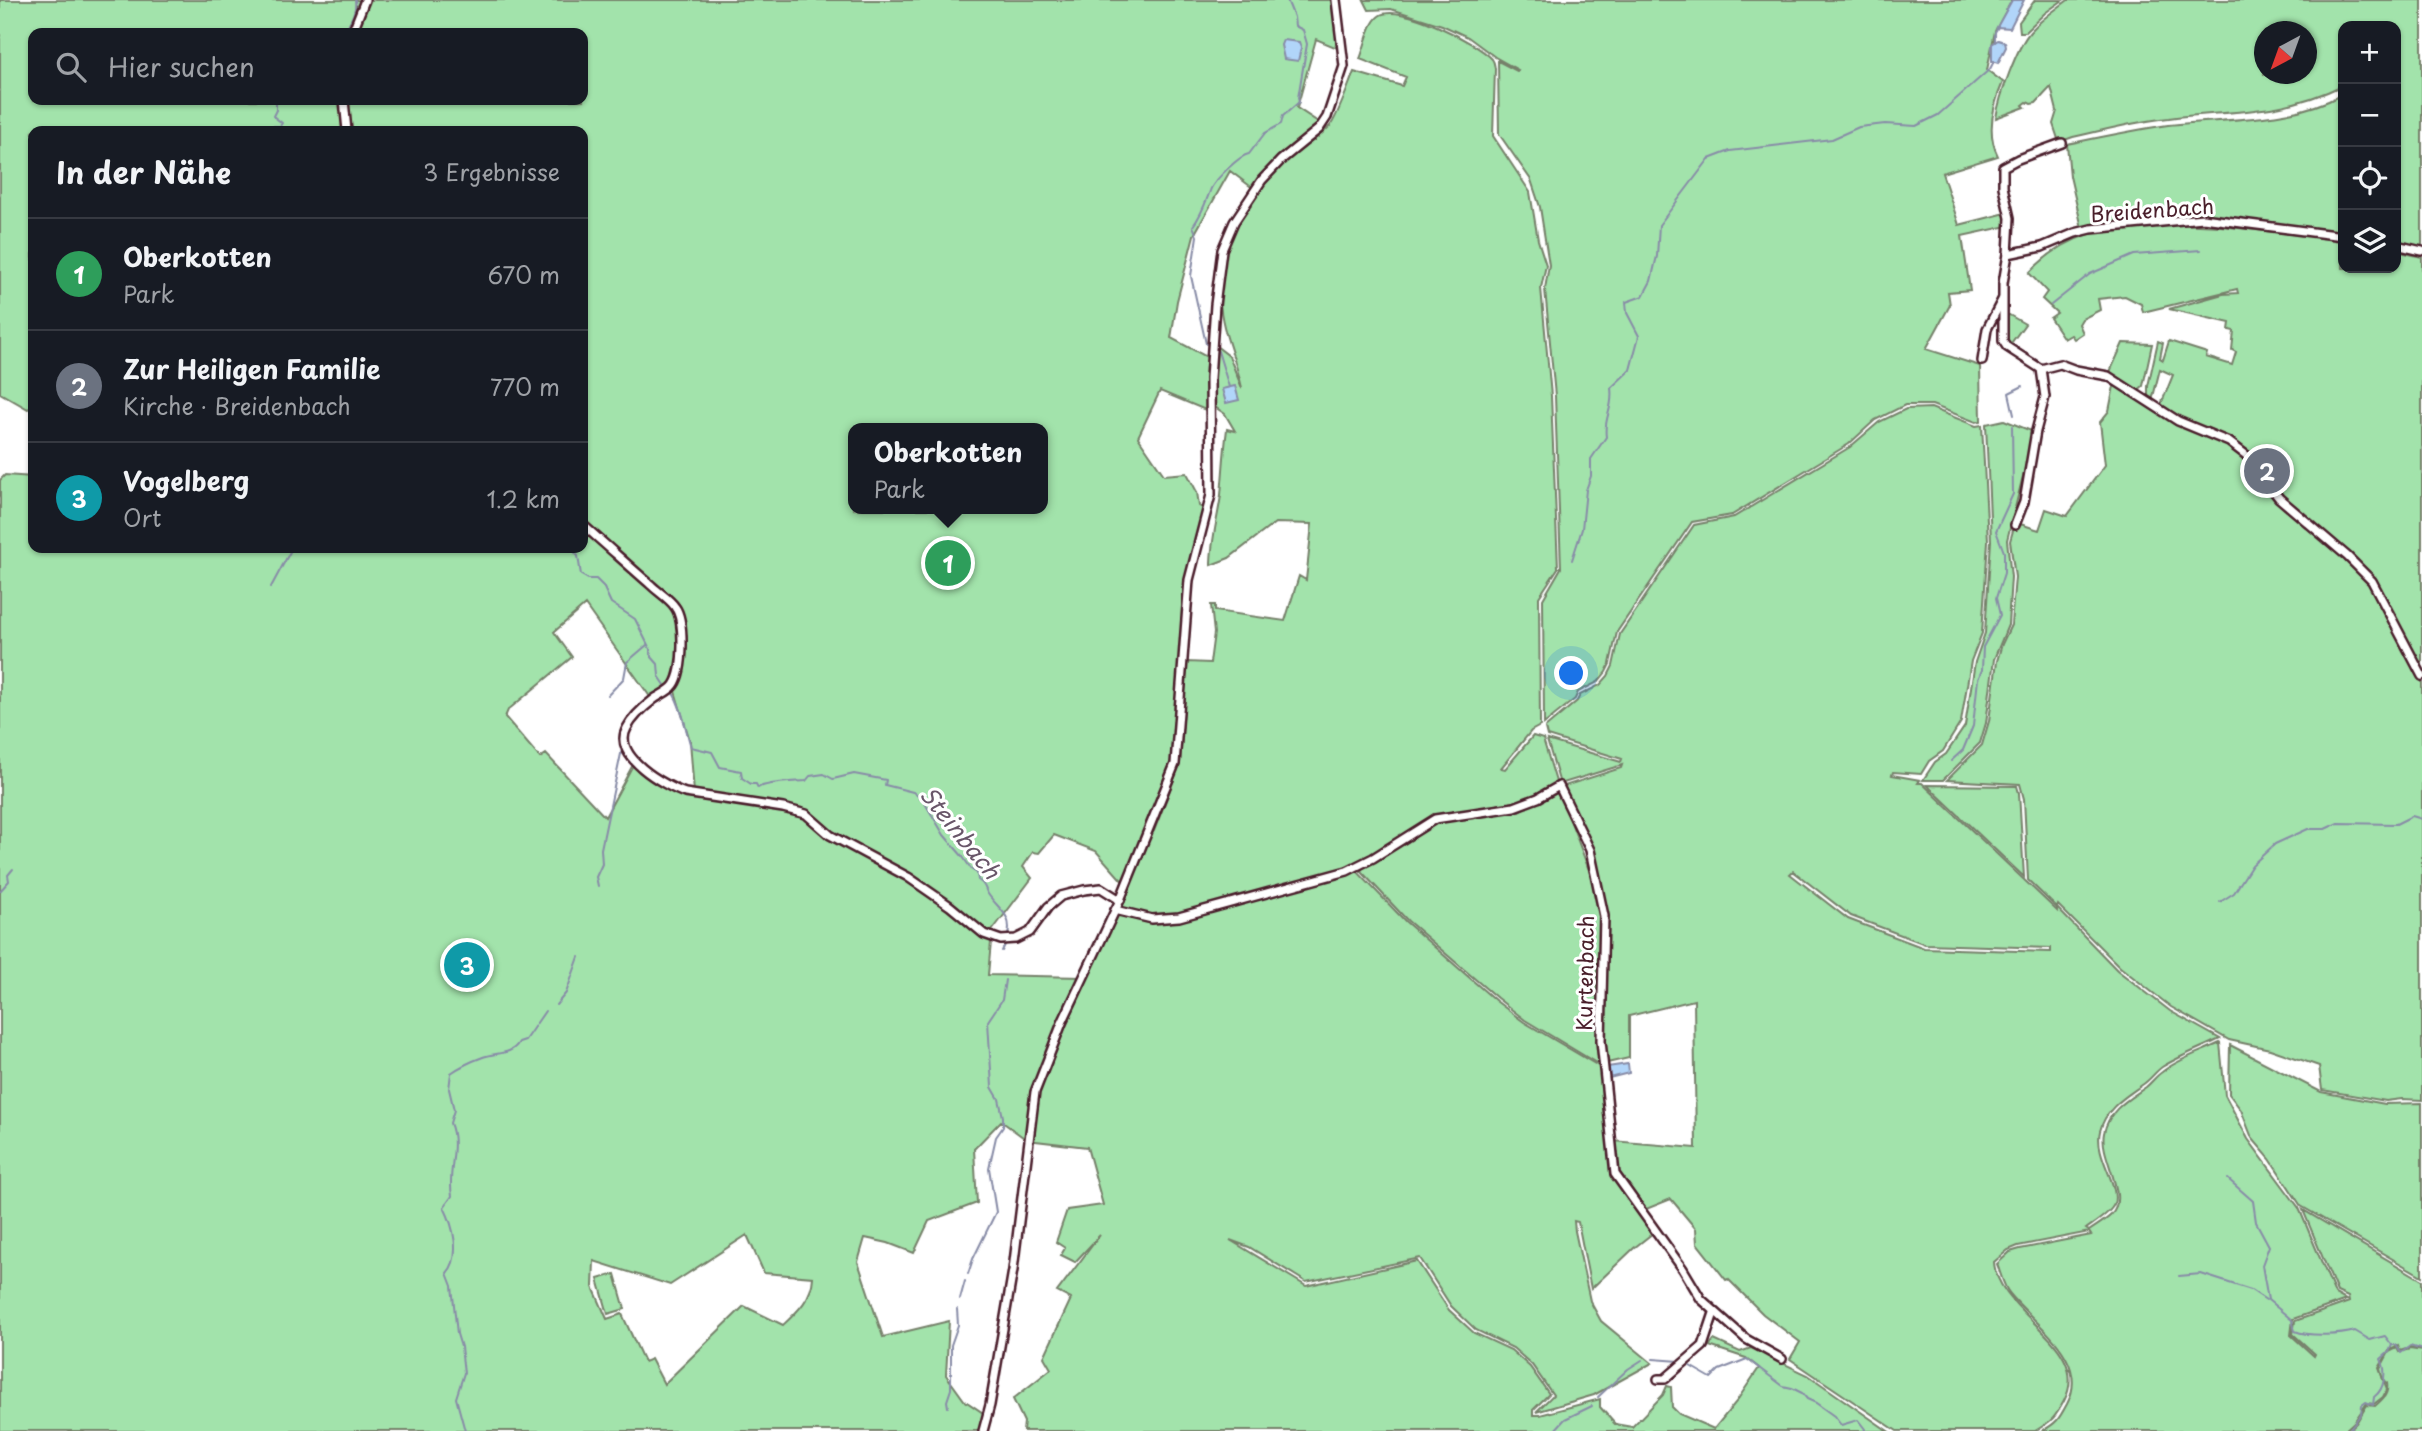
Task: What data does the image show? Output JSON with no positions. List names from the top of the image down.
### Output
{
  "streets": {
    "street": ["Breidenbach", "Kurtenbach"]
  },
  "water": ["Steinbach"],
  "north": "bottom left",
  "page": {
    "map_buttons": ["+", "−"],
    "search": "Hier suchen",
    "heading": ["In der Nähe", "3 Ergebnisse"],
    "list": [
      {
        "mark": "1",
        "name": "Oberkotten",
        "note": "Park",
        "value": "670 m"
      },
      {
        "mark": "2",
        "name": "Zur Heiligen Familie",
        "note": "Kirche · Breidenbach",
        "value": "770 m"
      },
      {
        "mark": "3",
        "name": "Vogelberg",
        "note": "Ort",
        "value": "1.2 km"
      }
    ],
    "popup": ["Oberkotten", "Park"],
    "pins": ["2", "1", "3"]
  }
}
